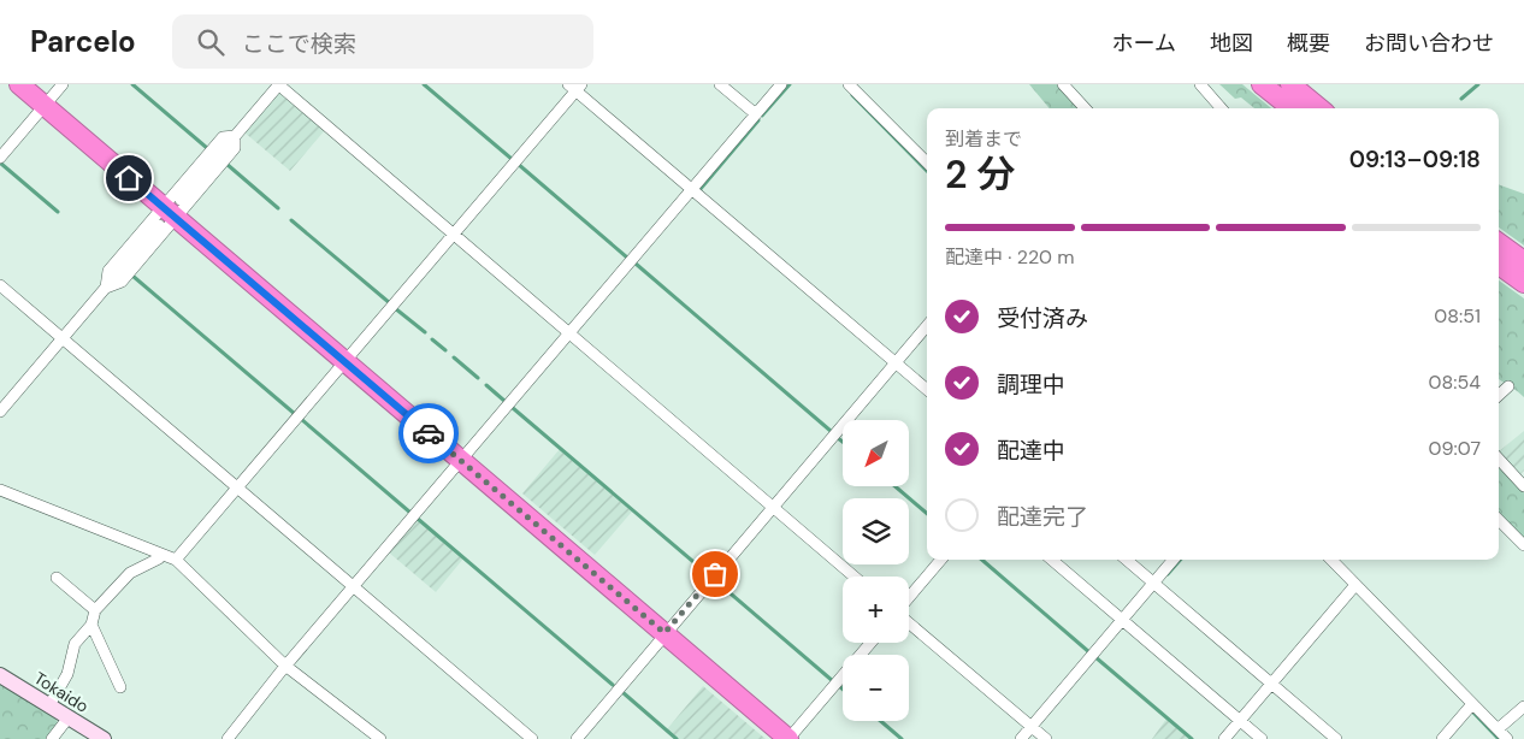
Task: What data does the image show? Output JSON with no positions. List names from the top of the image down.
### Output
{
  "streets": {
    "main road": ["Tokaido"]
  },
  "north": "bottom left",
  "page": {
    "header": "Parcelo",
    "search": "ここで検索",
    "nav": [
      "ホーム",
      "地図",
      "概要",
      "お問い合わせ"
    ],
    "heading": ["2 分", "到着まで", "09:13–09:18"],
    "bar": "配達中 · 220 m",
    "list": [
      ["受付済み", "08:51"],
      ["調理中", "08:54"],
      ["配達中", "09:07"],
      "配達完了"
    ],
    "map_buttons": ["+", "−"]
  }
}
